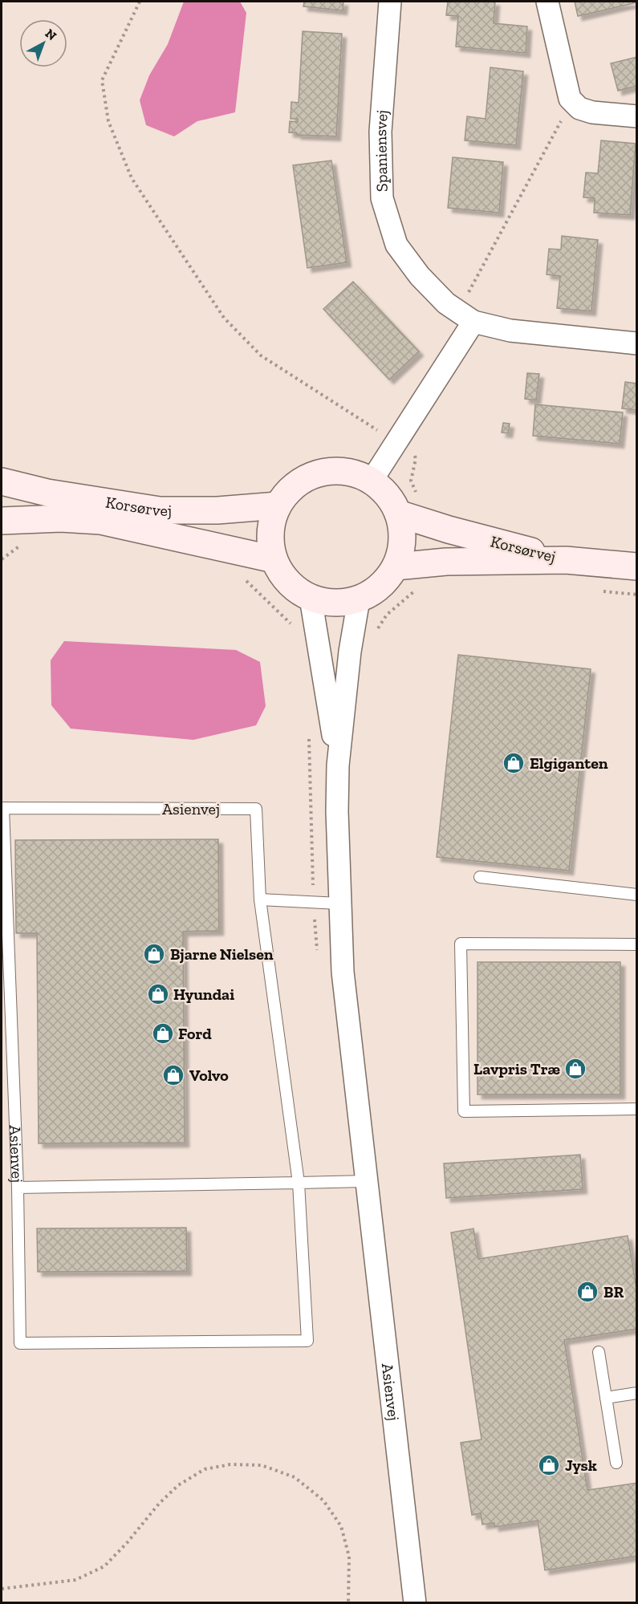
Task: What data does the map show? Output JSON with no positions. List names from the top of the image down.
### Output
{
  "streets": {
    "main road": ["Korsørvej"],
    "street": ["Spaniensvej", "Asienvej"]
  },
  "crossings": [
    ["Korsørvej", "Asienvej"]
  ],
  "places": {
    "shop": [
      "Elgiganten",
      "Bjarne Nielsen",
      "Hyundai",
      "Ford",
      "Lavpris Træ",
      "Volvo",
      "BR",
      "Jysk"
    ]
  },
  "north": "top right"
}
